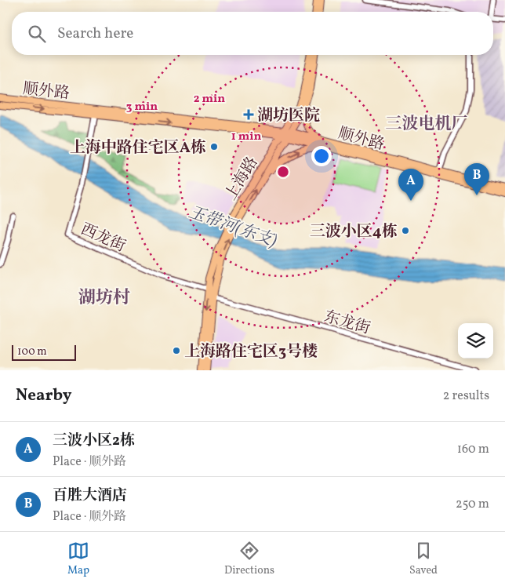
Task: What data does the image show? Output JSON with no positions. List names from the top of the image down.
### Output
{
  "streets": {
    "main road": ["顺外路", "上海路"],
    "street": ["西龙街", "东龙街"]
  },
  "crossings": [
    ["顺外路", "上海路"],
    ["顺外路", "西龙街"],
    ["上海路", "西龙街"],
    ["上海路", "东龙街"]
  ],
  "districts": ["三波电机厂", "湖坊村"],
  "water": ["玉带河(东支)"],
  "places": {
    "health": ["湖坊医院"],
    "other": ["上海中路住宅区A栋", "三波小区4栋", "上海路住宅区3号楼"]
  },
  "scale_bar": "100 m",
  "page": {
    "search": "Search here",
    "pins": ["B", "A"],
    "scale": "100 m",
    "heading": ["Nearby", "2 results"],
    "list": [
      {
        "mark": "A",
        "name": "三波小区2栋",
        "note": "Place · 顺外路",
        "value": "160 m"
      },
      {
        "mark": "B",
        "name": "百胜大酒店",
        "note": "Place · 顺外路",
        "value": "250 m"
      }
    ],
    "nav": ["Map", "Directions", "Saved"]
  },
  "rings": ["2 min", "3 min", "1 min"]
}
